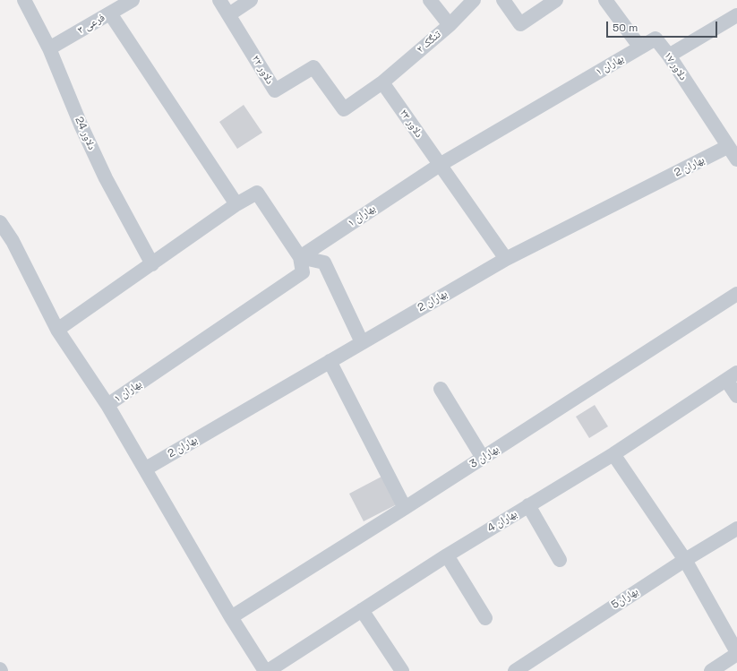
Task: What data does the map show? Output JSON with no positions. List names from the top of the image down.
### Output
{
  "streets": {
    "street": [
      "فرعی ۳",
      "تنگک ۲",
      "بهاران ۱",
      "دلاور ۱۷",
      "دلاور ۲۲",
      "دلاور ۲۳",
      "دلاور 24",
      "بهاران 2",
      "بهاران 3",
      "بهاران 4",
      "بهاران5"
    ]
  },
  "crossings": [
    ["فرعی ۳", "دلاور 24"],
    ["تنگک ۲", "دلاور ۲۲"],
    ["تنگک ۲", "دلاور ۲۳"],
    ["بهاران ۱", "دلاور ۱۷"],
    ["بهاران ۱", "دلاور ۲۳"],
    ["دلاور ۱۷", "بهاران 2"],
    ["دلاور ۲۲", "دلاور ۲۳"],
    ["دلاور ۲۳", "بهاران 2"]
  ],
  "scale_bar": "50 m"
}
